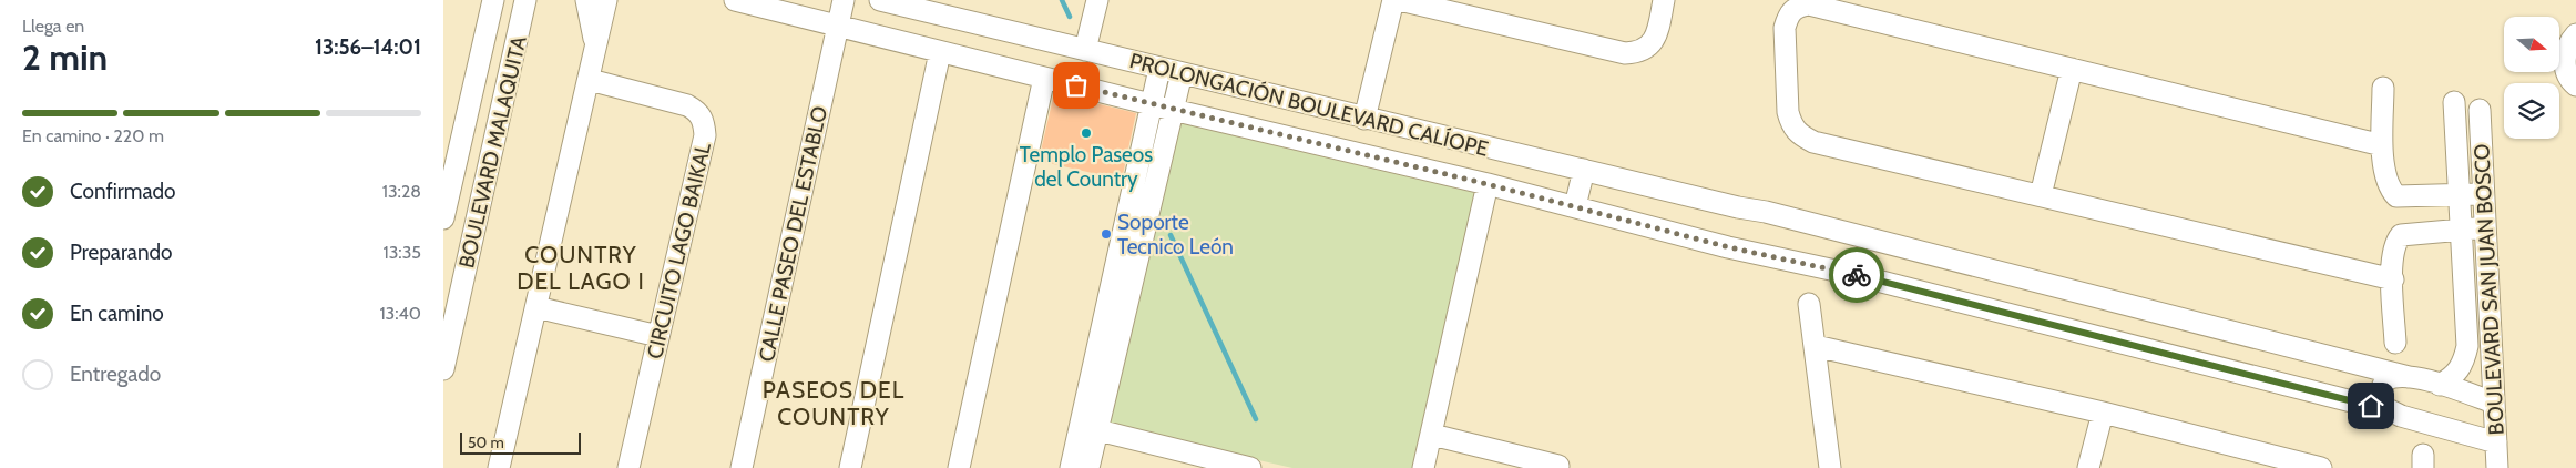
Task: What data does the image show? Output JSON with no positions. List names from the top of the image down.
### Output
{
  "streets": {
    "street": [
      "PROLONGACIÓN BOULEVARD CALÍOPE",
      "BOULEVARD MALAQUITA",
      "CALLE PASEO DEL ESTABLO",
      "CIRCUITO LAGO BAIKAL",
      "BOULEVARD SAN JUAN BOSCO"
    ]
  },
  "crossings": [
    ["PROLONGACIÓN BOULEVARD CALÍOPE", "CALLE PASEO DEL ESTABLO"],
    ["PROLONGACIÓN BOULEVARD CALÍOPE", "BOULEVARD SAN JUAN BOSCO"]
  ],
  "districts": ["COUNTRY DEL LAGO I", "PASEOS DEL COUNTRY"],
  "places": ["Templo Paseos del Country", "Soporte Tecnico León"],
  "scale_bar": "50 m",
  "north": "right",
  "page": {
    "heading": ["2 min", "Llega en", "13:56–14:01"],
    "bar": "En camino · 220 m",
    "list": [
      ["Confirmado", "13:28"],
      ["Preparando", "13:35"],
      ["En camino", "13:40"],
      "Entregado"
    ],
    "scale": "50 m"
  }
}
